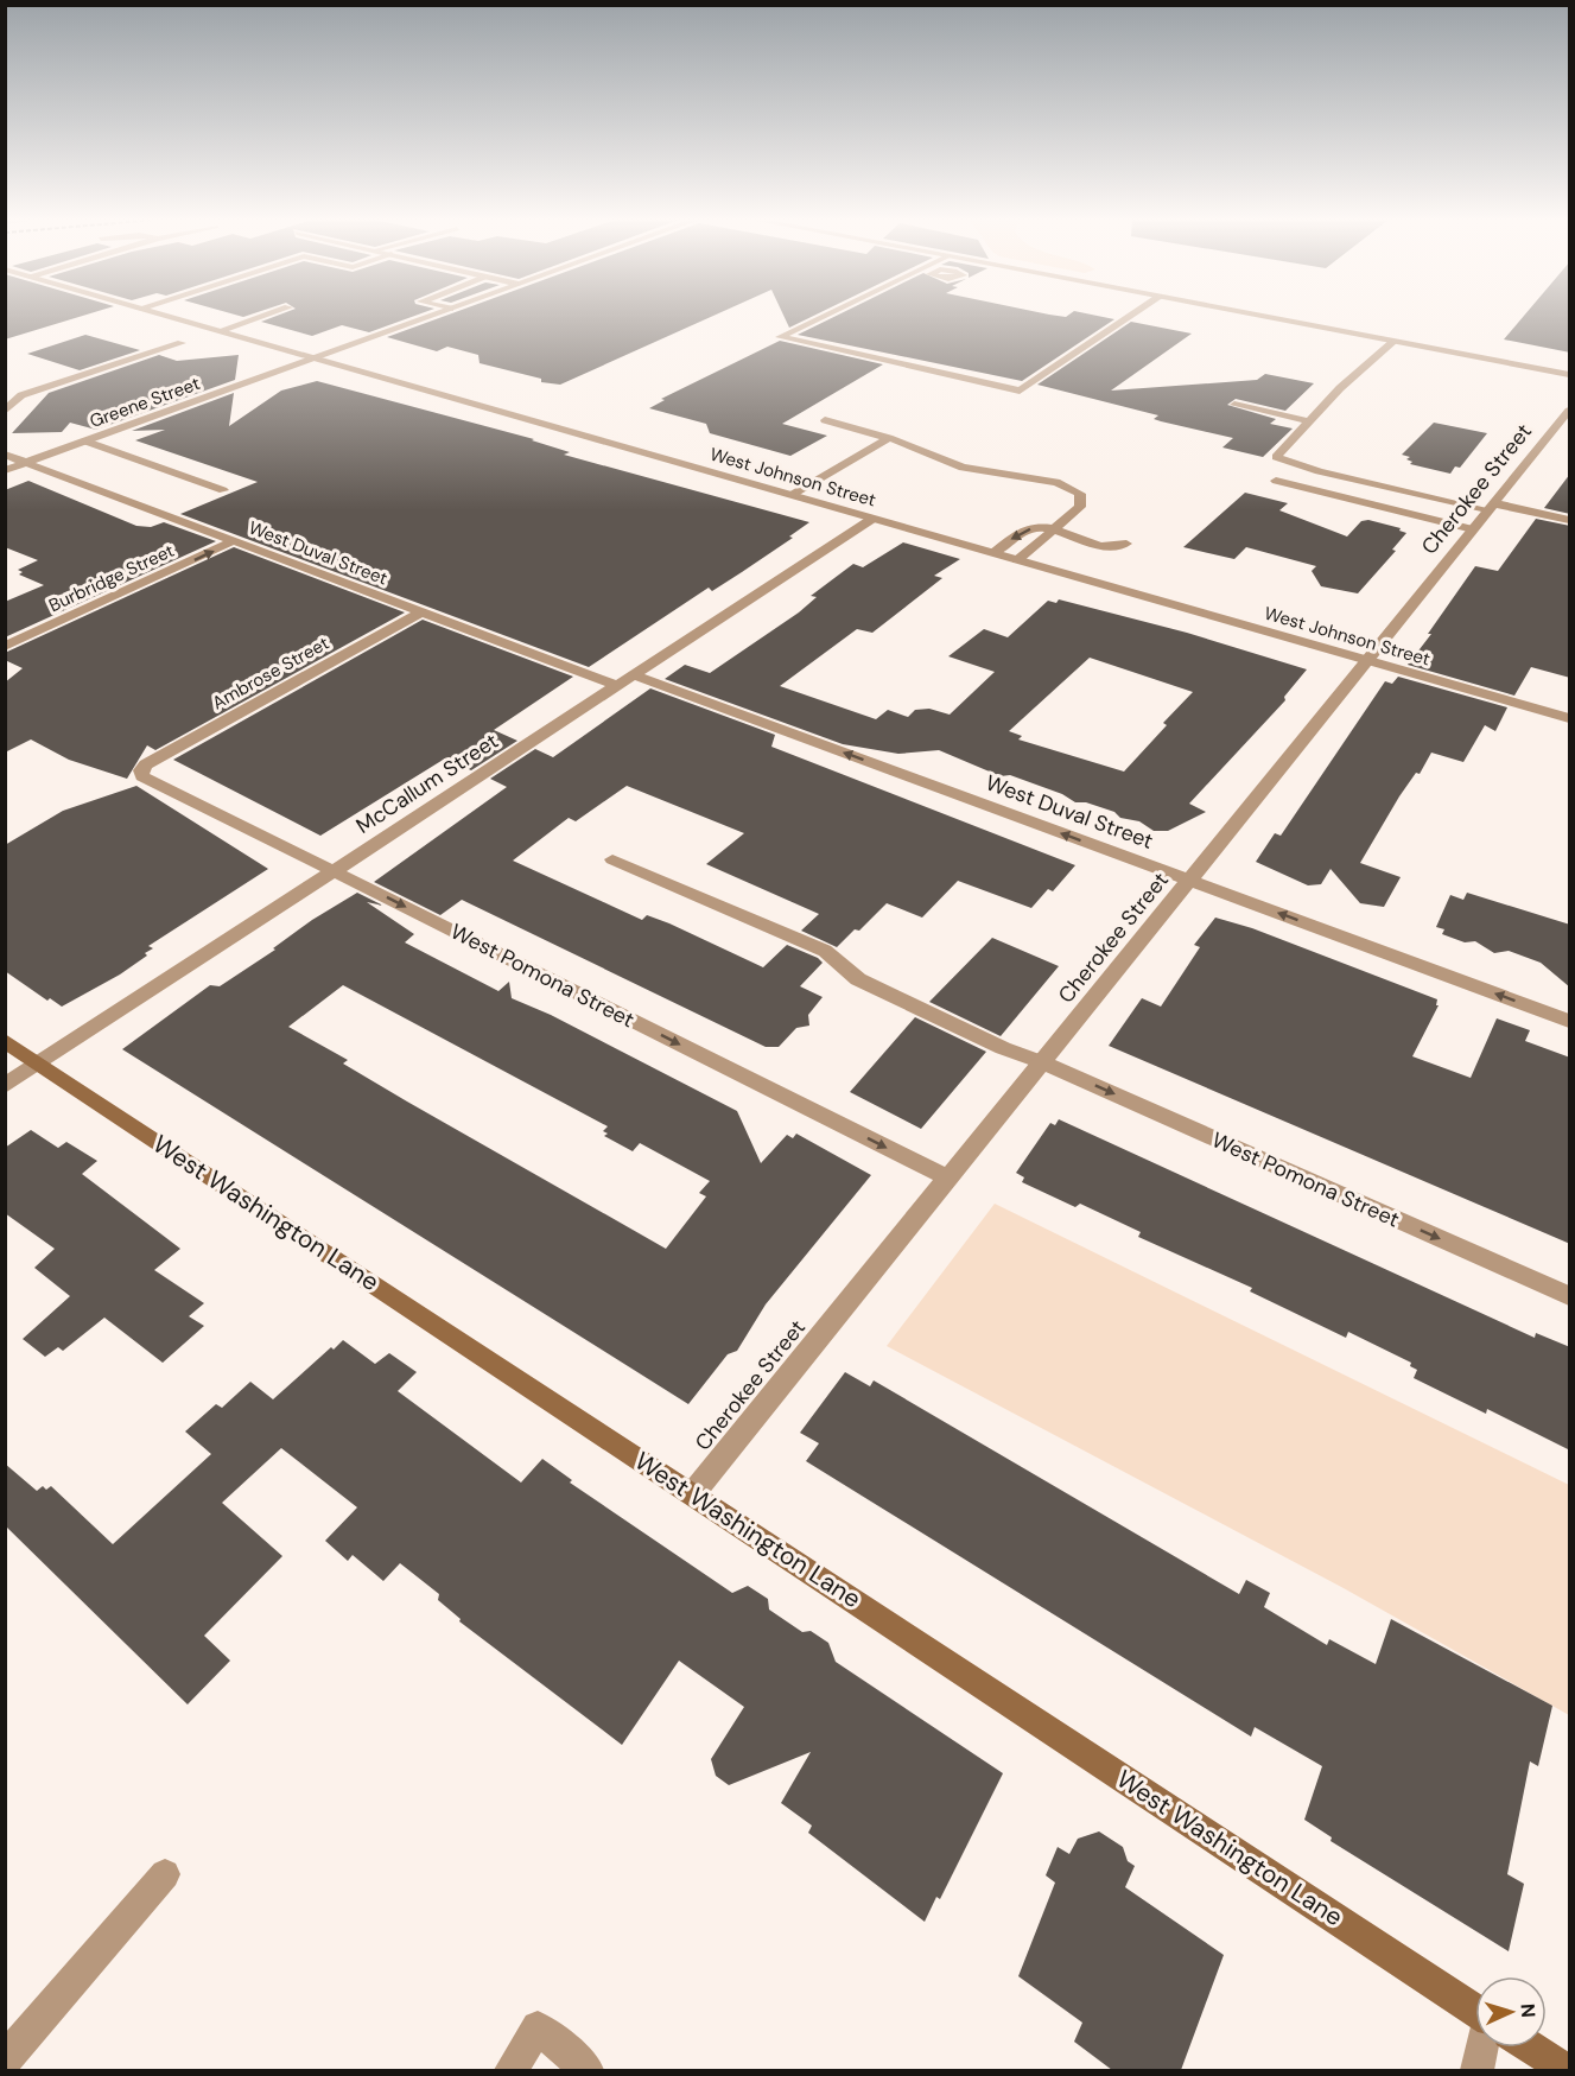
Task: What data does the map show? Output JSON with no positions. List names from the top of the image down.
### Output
{
  "streets": {
    "main road": ["West Washington Lane"],
    "street": [
      "Greene Street",
      "West Johnson Street",
      "Cherokee Street",
      "West Duval Street",
      "Burbridge Street",
      "Ambrose Street",
      "McCallum Street",
      "West Pomona Street"
    ]
  },
  "crossings": [
    ["Greene Street", "West Johnson Street"],
    ["Greene Street", "West Duval Street"],
    ["West Johnson Street", "Cherokee Street"],
    ["West Johnson Street", "McCallum Street"],
    ["Cherokee Street", "West Duval Street"],
    ["Cherokee Street", "West Pomona Street"],
    ["Cherokee Street", "West Washington Lane"],
    ["West Duval Street", "Burbridge Street"],
    ["West Duval Street", "Ambrose Street"],
    ["West Duval Street", "McCallum Street"],
    ["Ambrose Street", "West Pomona Street"],
    ["McCallum Street", "West Pomona Street"],
    ["McCallum Street", "West Washington Lane"]
  ],
  "one_way": ["West Duval Street", "Burbridge Street"],
  "north": "right"
}
